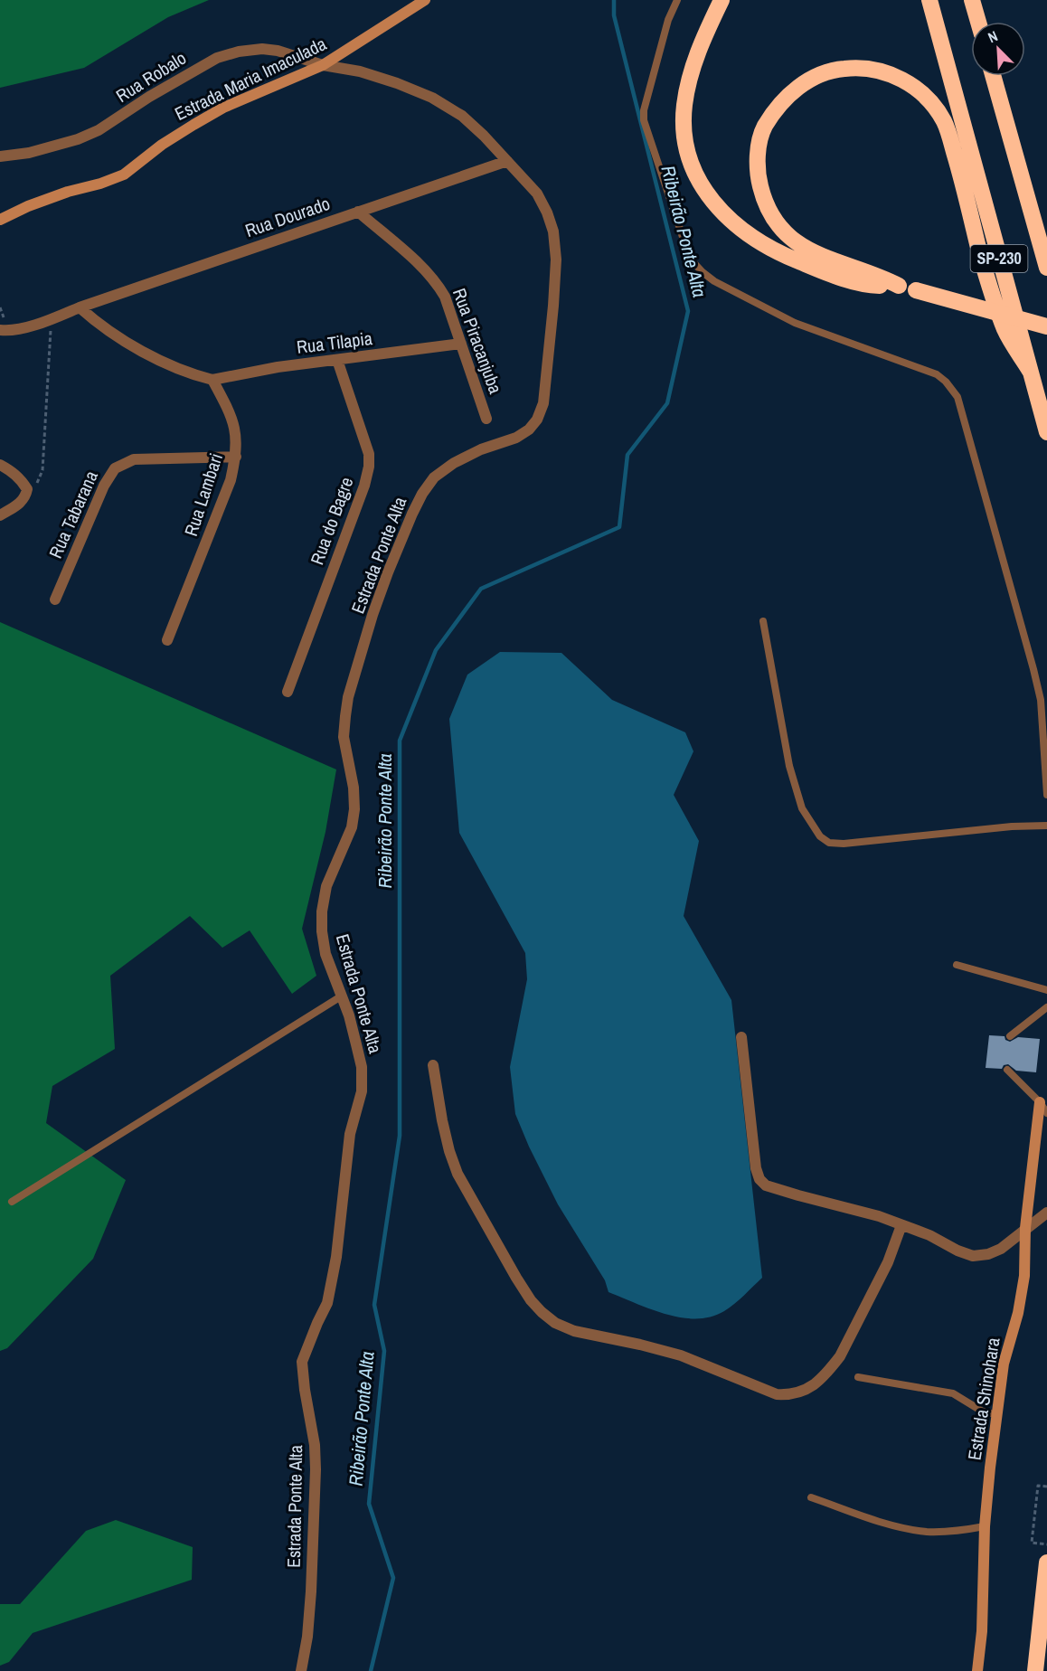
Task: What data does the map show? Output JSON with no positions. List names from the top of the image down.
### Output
{
  "streets": {
    "highway": ["SP-230"],
    "street": [
      "Rua Robalo",
      "Estrada Maria Imaculada",
      "Rua Dourado",
      "Rua Piracanjuba",
      "Rua Tilapia",
      "Rua Lambari",
      "Rua Tabarana",
      "Rua do Bagre",
      "Estrada Ponte Alta",
      "Estrada Shinohara"
    ]
  },
  "crossings": [
    ["Rua Robalo", "Estrada Maria Imaculada"],
    ["Rua Robalo", "Rua Dourado"],
    ["Rua Robalo", "Estrada Ponte Alta"],
    ["Rua Dourado", "Rua Piracanjuba"],
    ["Rua Piracanjuba", "Rua Tilapia"],
    ["Rua Tilapia", "Rua Lambari"],
    ["Rua Tilapia", "Rua do Bagre"],
    ["Rua Lambari", "Rua Tabarana"]
  ],
  "water": ["Ribeirão Ponte Alta"],
  "north": "top left"
}
